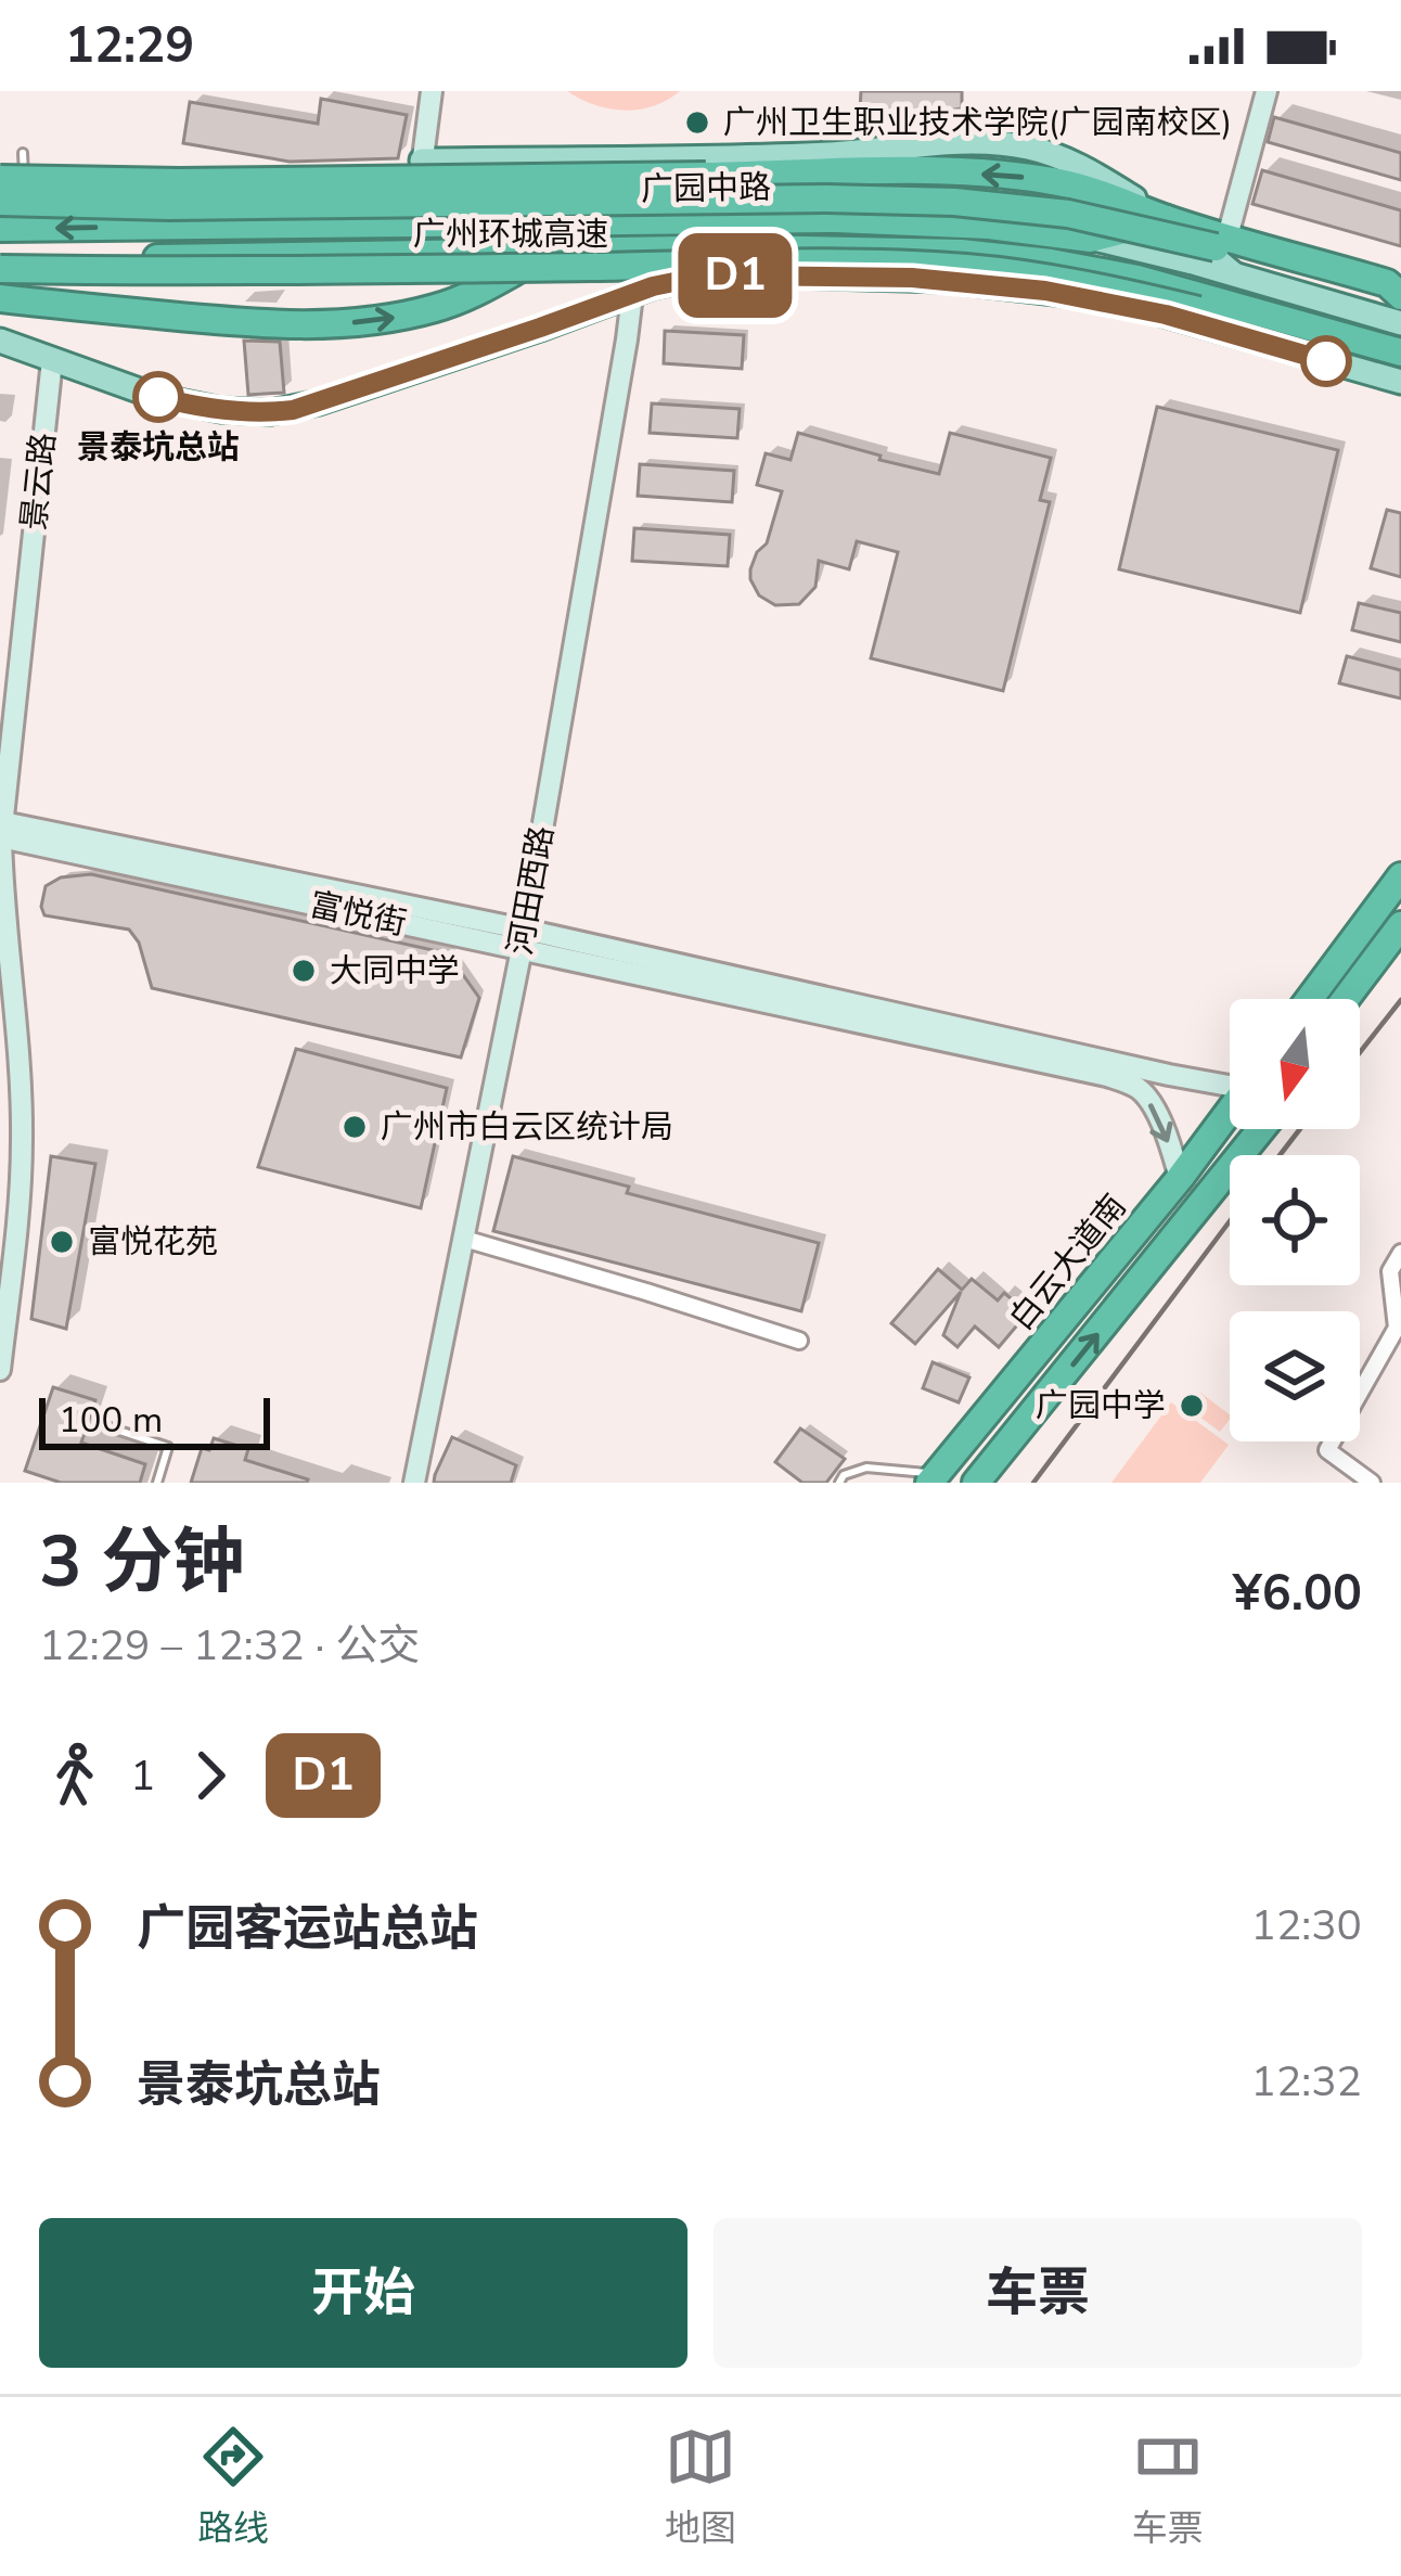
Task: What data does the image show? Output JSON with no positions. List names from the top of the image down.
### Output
{
  "streets": {
    "highway": ["广园中路", "广州环城高速", "白云大道南"],
    "street": ["景云路", "河田西路", "富悦街"]
  },
  "crossings": [
    ["景云路", "富悦街"],
    ["河田西路", "富悦街"],
    ["富悦街", "白云大道南"]
  ],
  "places": [
    "广州卫生职业技术学院(广园南校区)",
    "景泰坑总站",
    "大同中学",
    "广州市白云区统计局",
    "富悦花苑",
    "广园中学"
  ],
  "lines": ["bus line D1"],
  "scale_bar": "100 m",
  "north": "bottom",
  "page": {
    "status": "12:29",
    "on_map": "D1",
    "scale": "100 m",
    "heading": ["3 分钟", "12:29 – 12:32 · 公交", "¥6.00"],
    "legs": ["1", "D1"],
    "list": [
      {
        "name": "广园客运站总站",
        "value": "12:30"
      },
      {
        "name": "景泰坑总站",
        "value": "12:32"
      }
    ],
    "buttons": ["开始", "车票"],
    "tabs": ["路线", "地图", "车票"]
  }
}
